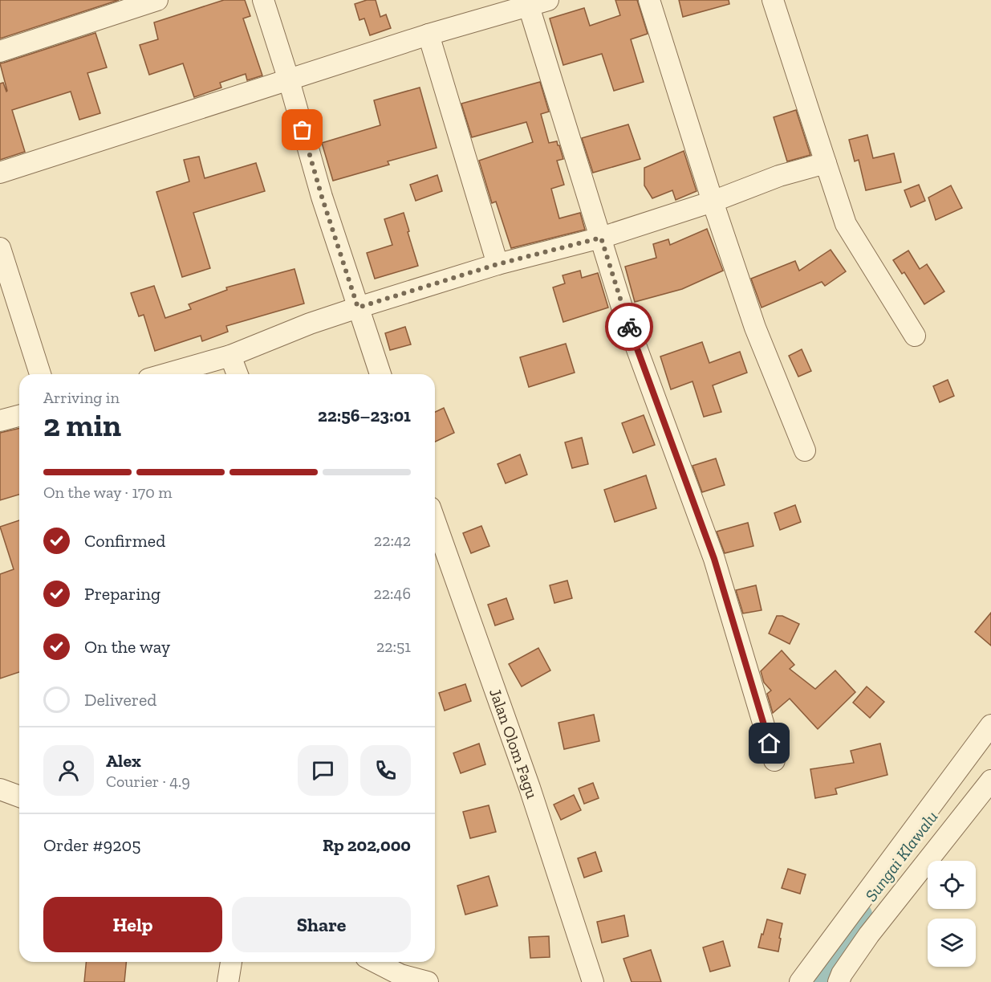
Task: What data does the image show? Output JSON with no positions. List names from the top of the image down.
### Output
{
  "streets": {
    "street": ["Jalan Olom Fagu"]
  },
  "water": ["Sungai Klawalu"],
  "page": {
    "heading": ["2 min", "Arriving in", "22:56–23:01"],
    "panel": [
      "Alex",
      "Courier · 4.9",
      "Order #9205",
      "Rp 202,000"
    ],
    "bar": "On the way · 170 m",
    "list": [
      ["Confirmed", "22:42"],
      ["Preparing", "22:46"],
      ["On the way", "22:51"],
      "Delivered"
    ],
    "buttons": ["Help", "Share"]
  }
}
